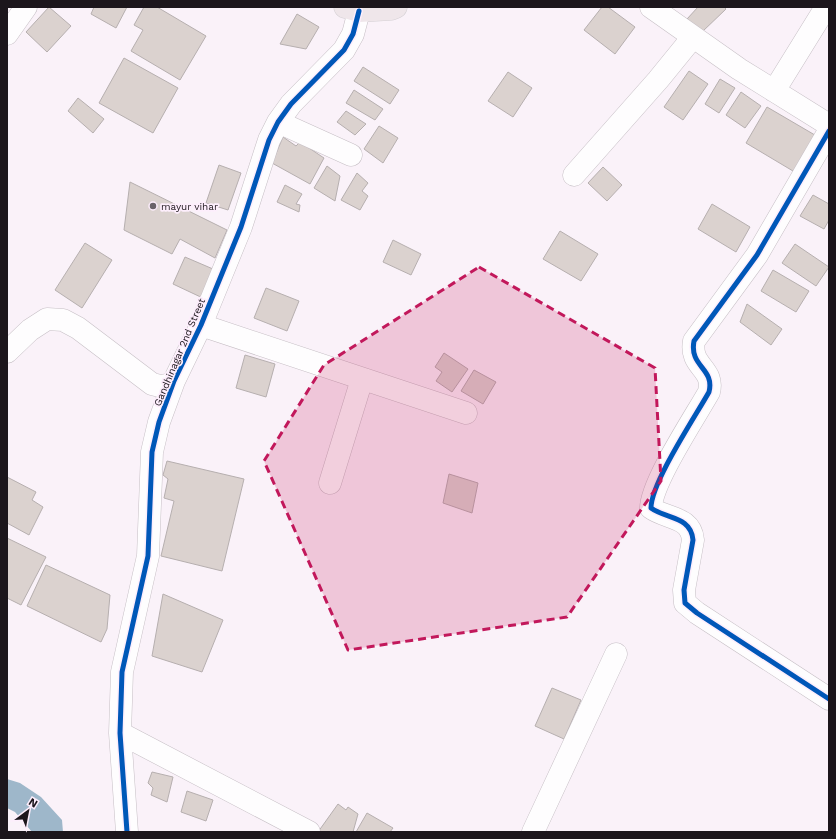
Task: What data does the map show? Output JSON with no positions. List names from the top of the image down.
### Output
{
  "streets": {
    "street": ["Gandhinagar 2nd Street"]
  },
  "places": ["mayur vihar"],
  "north": "top right"
}
